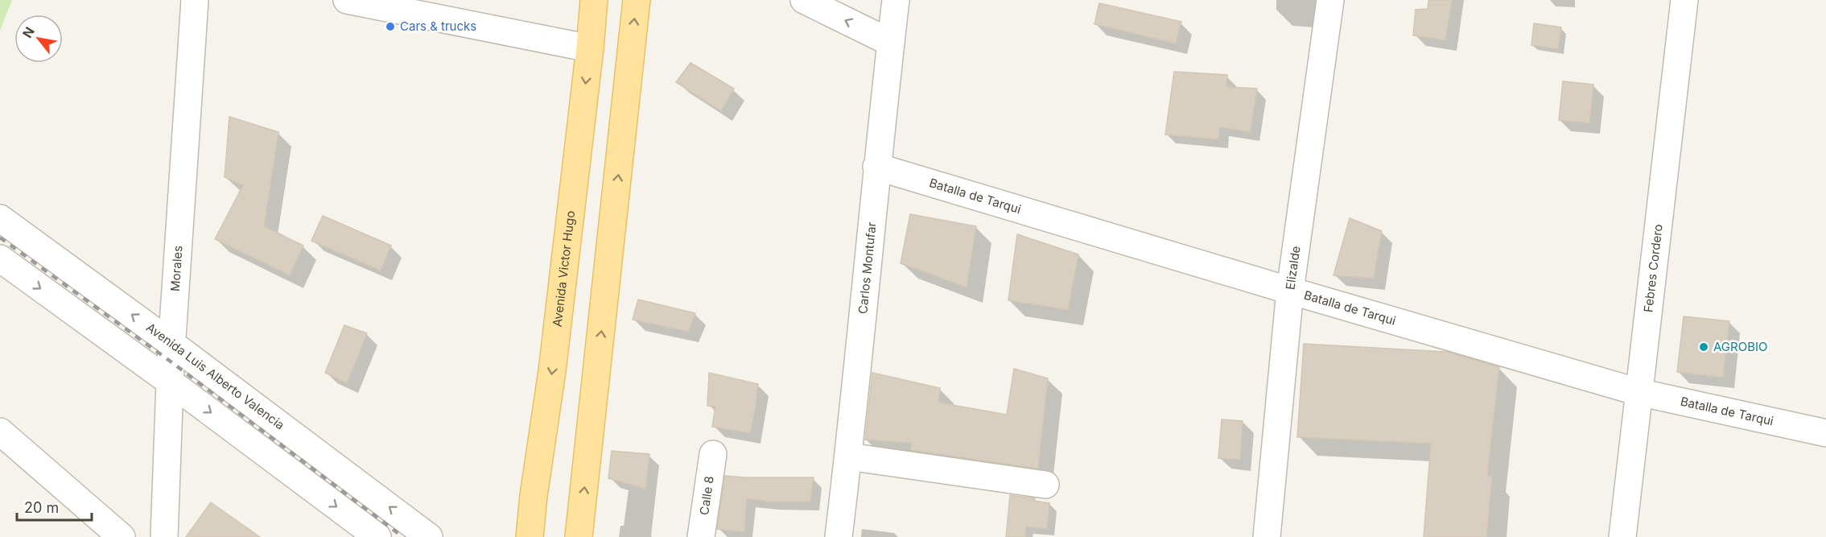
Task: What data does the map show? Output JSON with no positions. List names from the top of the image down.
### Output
{
  "streets": {
    "main road": ["Avenida Victor Hugo"],
    "street": [
      "Batalla de Tarqui",
      "Morales",
      "Carlos Montufar",
      "Elizalde",
      "Febres Cordero",
      "Avenida Luis Alberto Valencia",
      "Calle 8"
    ]
  },
  "crossings": [
    ["Batalla de Tarqui", "Carlos Montufar"],
    ["Batalla de Tarqui", "Elizalde"],
    ["Batalla de Tarqui", "Febres Cordero"],
    ["Morales", "Avenida Luis Alberto Valencia"]
  ],
  "places": ["Cars & trucks", "AGROBIO"],
  "scale_bar": "20 m",
  "north": "top left"
}
